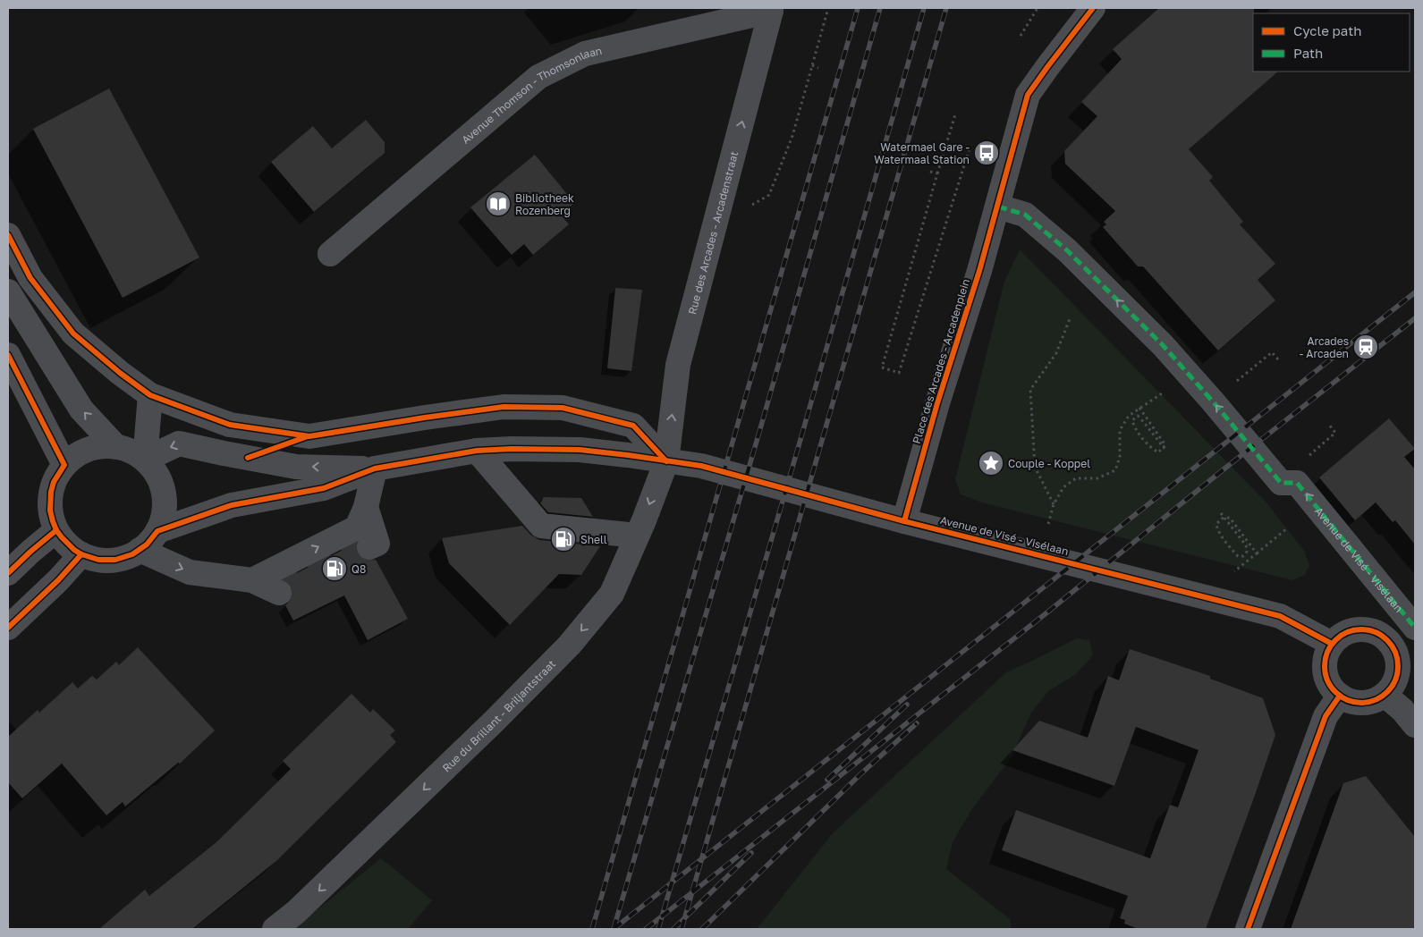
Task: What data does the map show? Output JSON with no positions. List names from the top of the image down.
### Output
{
  "streets": {
    "street": [
      "Avenue Thomson - Thomsonlaan",
      "Rue des Arcades - Arcadenstraat",
      "Place des Arcades - Arcadenplein",
      "Avenue de Visé - Visélaan",
      "Rue du Brillant - Briljantstraat"
    ]
  },
  "crossings": [
    ["Avenue Thomson - Thomsonlaan", "Rue des Arcades - Arcadenstraat"],
    ["Rue des Arcades - Arcadenstraat", "Avenue de Visé - Visélaan"],
    ["Rue des Arcades - Arcadenstraat", "Rue du Brillant - Briljantstraat"],
    ["Place des Arcades - Arcadenplein", "Avenue de Visé - Visélaan"],
    ["Avenue de Visé - Visélaan", "Rue du Brillant - Briljantstraat"]
  ],
  "one_way": ["Rue des Arcades - Arcadenstraat", "Rue du Brillant - Briljantstraat"],
  "places": {
    "bus stop": ["Watermael Gare - Watermaal Station"],
    "library": ["Bibliotheek Rozenberg"],
    "station": ["Arcades - Arcaden"],
    "place": ["Couple - Koppel"],
    "fuel station": ["Shell", "Q8"]
  },
  "legend": ["Cycle path", "Path"]
}
